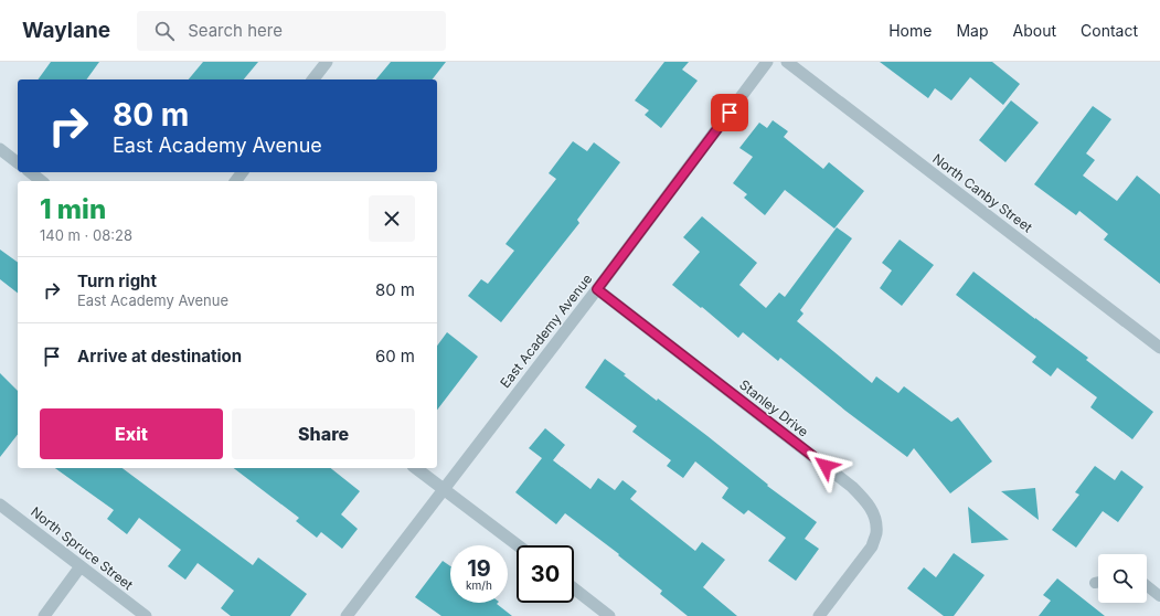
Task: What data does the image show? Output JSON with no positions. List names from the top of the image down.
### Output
{
  "streets": {
    "street": [
      "North Canby Street",
      "East Academy Avenue",
      "Stanley Drive",
      "North Spruce Street"
    ]
  },
  "crossings": [
    ["East Academy Avenue", "Stanley Drive"]
  ],
  "page": {
    "header": "Waylane",
    "search": "Search here",
    "nav": [
      "Home",
      "Map",
      "About",
      "Contact"
    ],
    "turn": ["80 m", "East Academy Avenue"],
    "heading": ["1 min", "140 m · 08:28"],
    "list": [
      {
        "name": "Turn right",
        "note": "East Academy Avenue",
        "value": "80 m"
      },
      {
        "name": "Arrive at destination",
        "value": "60 m"
      }
    ],
    "buttons": ["Exit", "Share"],
    "speed": "19 km/h",
    "limit": "30"
  }
}
